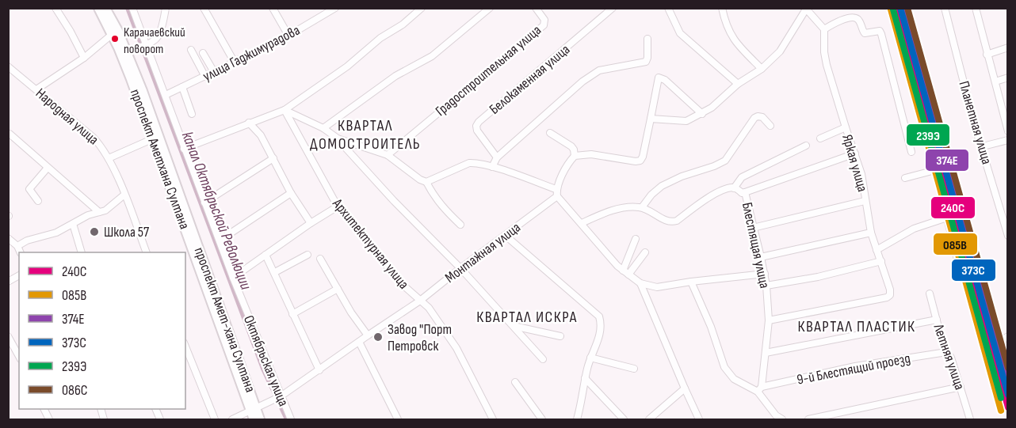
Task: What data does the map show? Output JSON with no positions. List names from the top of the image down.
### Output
{
  "streets": {
    "main road": ["проспект Амет-хана Султана"],
    "street": [
      "улица Гаджимурадова",
      "Градостроительная улица",
      "Белокаменная улица",
      "Народная улица",
      "Планетная улица",
      "Яркая улица",
      "Архитектурная улица",
      "Блестящая улица",
      "Монтажная улица",
      "Летняя улица",
      "Октябрьская улица",
      "9-й Блестящий проезд"
    ]
  },
  "crossings": [
    ["улица Гаджимурадова", "Октябрьская улица"],
    ["Яркая улица", "Блестящая улица"],
    ["Архитектурная улица", "Монтажная улица"],
    ["Блестящая улица", "9-й Блестящий проезд"],
    ["Монтажная улица", "проспект Амет-хана Султана"],
    ["Монтажная улица", "Октябрьская улица"],
    ["Летняя улица", "9-й Блестящий проезд"]
  ],
  "districts": ["КВАРТАЛ ДОМОСТРОИТЕЛЬ", "КВАРТАЛ ИСКРА", "КВАРТАЛ ПЛАСТИК"],
  "water": ["канал Октябрьской Революции"],
  "places": ["Карачаевский поворот", "Школа 57", "Завод \"Порт Петровск"],
  "lines": [
    "transit line 240С",
    "transit line 374Е",
    "transit line 373C",
    "transit line 086С",
    "transit line 085В",
    "transit line 239Э"
  ],
  "legend": [
    "240С",
    "085В",
    "374Е",
    "373C",
    "239Э",
    "086С"
  ]
}
